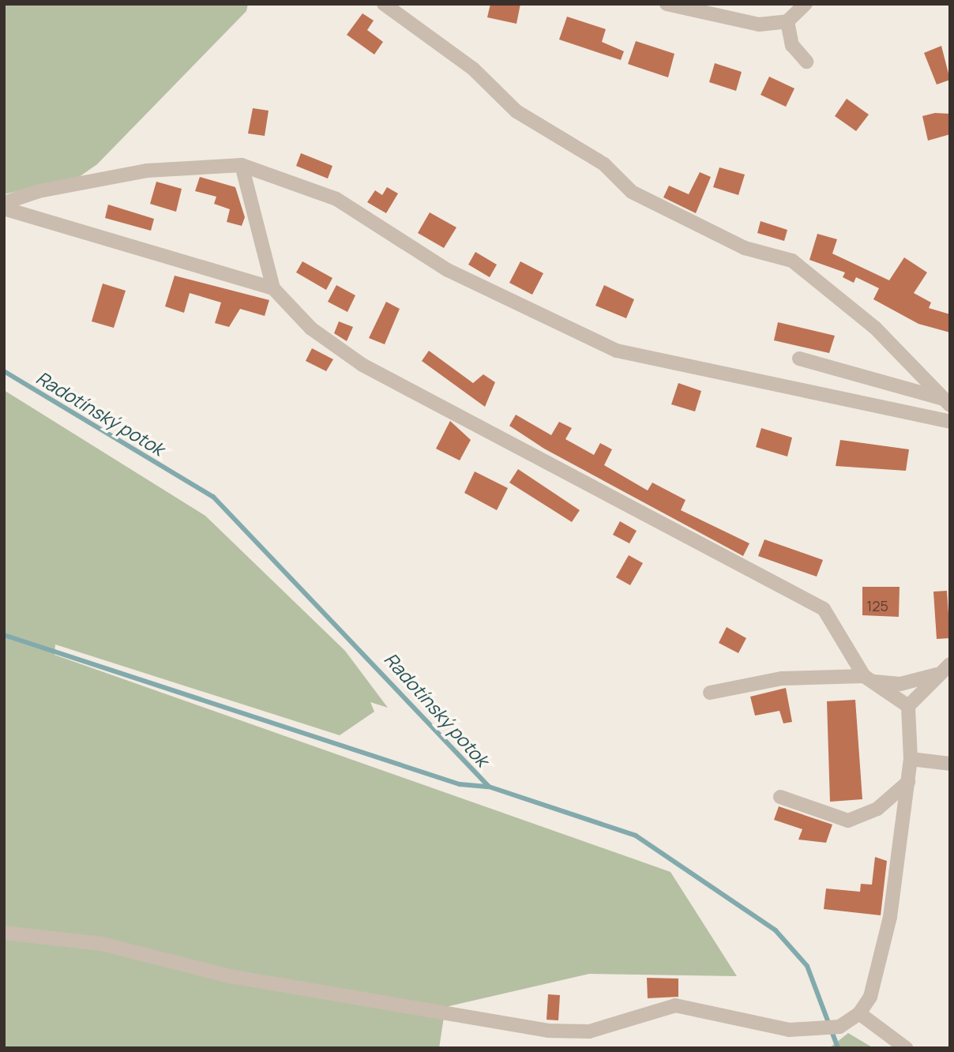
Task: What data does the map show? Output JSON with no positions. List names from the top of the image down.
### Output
{
  "water": ["Radotínský potok"],
  "house_numbers": ["125"]
}
